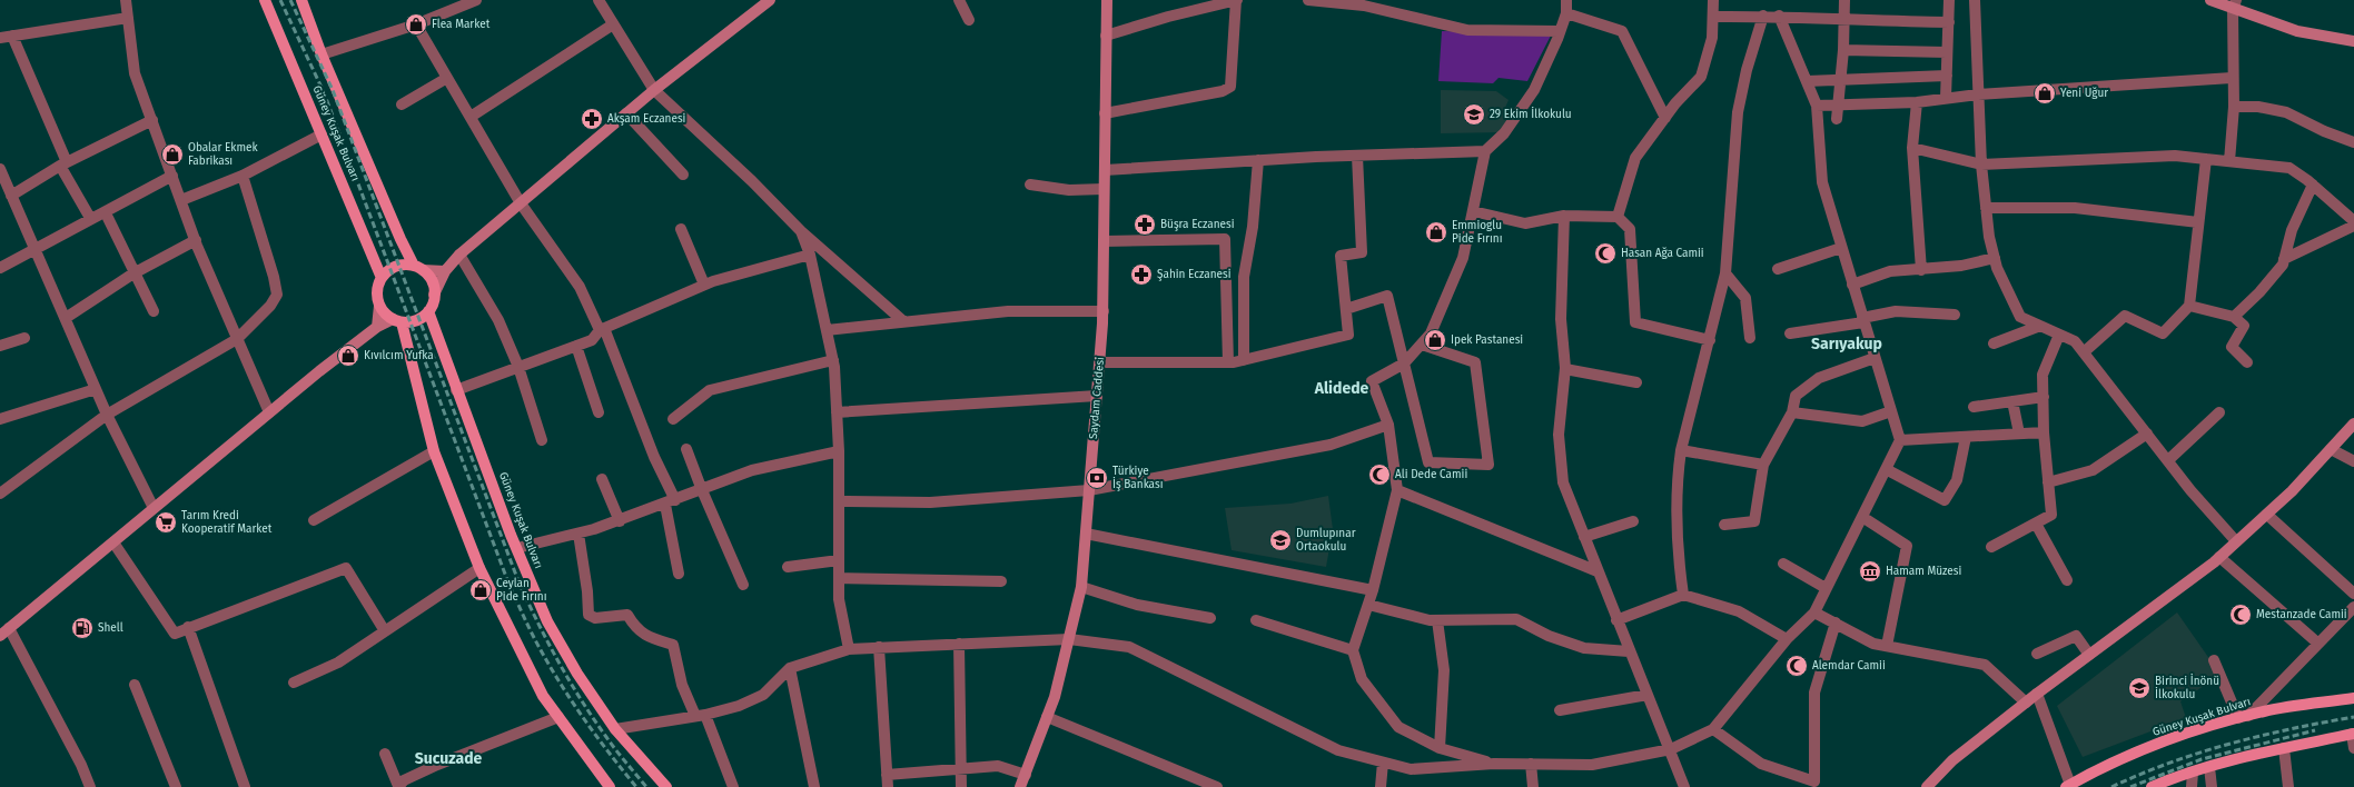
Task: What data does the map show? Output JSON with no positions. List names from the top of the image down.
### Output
{
  "streets": {
    "main road": ["Güney Kuşak Bulvarı", "Saydam Caddesi"]
  },
  "districts": ["Sarıyakup", "Alidede", "Sucuzade"],
  "places": {
    "shop": [
      "Flea Market",
      "Yeni Uğur",
      "Obalar Ekmek Fabrikası",
      "Emmioglu Pide Fırını",
      "Ipek Pastanesi",
      "Kıvılcım Yufka",
      "Ceylan Pide Fırını"
    ],
    "school or university": ["29 Ekim İlkokulu", "Dumlupınar Ortaokulu", "Birinci İnönü İlkokulu"],
    "pharmacy": ["Akşam Eczanesi", "Büşra Eczanesi", "Şahin Eczanesi"],
    "mosque": [
      "Hasan Ağa Camii",
      "Ali Dede Camii",
      "Mestanzade Camii",
      "Alemdar Camii"
    ],
    "bank": ["Türkiye İş Bankası"],
    "supermarket": ["Tarım Kredi Kooperatif Market"],
    "museum": ["Hamam Müzesi"],
    "fuel station": ["Shell"]
  }
}
